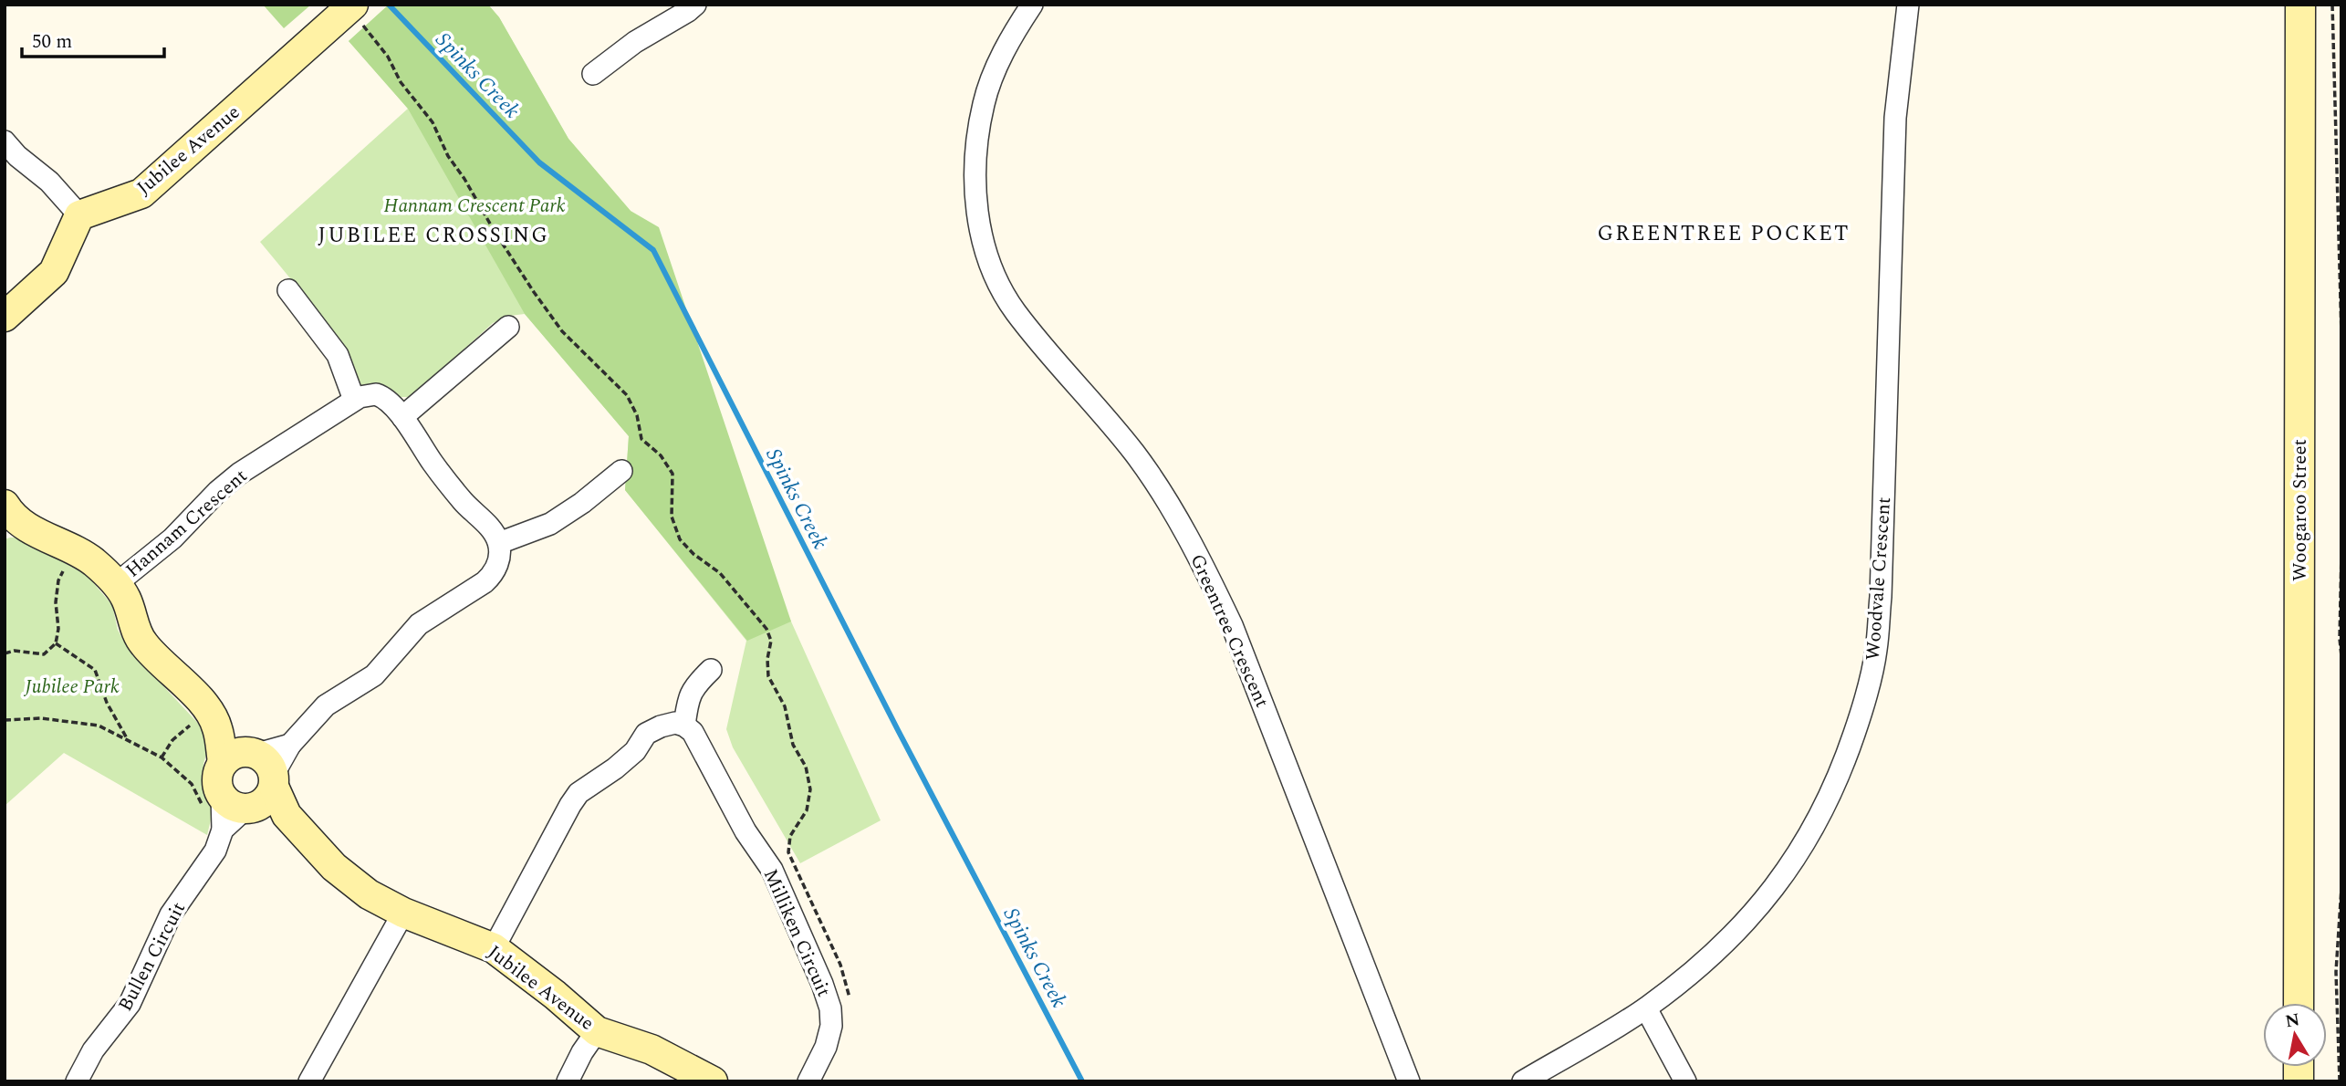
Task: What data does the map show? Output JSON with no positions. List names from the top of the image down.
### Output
{
  "streets": {
    "street": [
      "Jubilee Avenue",
      "Woogaroo Street",
      "Hannam Crescent",
      "Woodvale Crescent",
      "Greentree Crescent",
      "Milliken Circuit",
      "Bullen Circuit"
    ]
  },
  "crossings": [
    ["Jubilee Avenue", "Bullen Circuit"]
  ],
  "districts": ["GREENTREE POCKET", "JUBILEE CROSSING"],
  "water": ["Spinks Creek"],
  "parks": ["Hannam Crescent Park", "Jubilee Park"],
  "scale_bar": "50 m",
  "north": "top"
}
